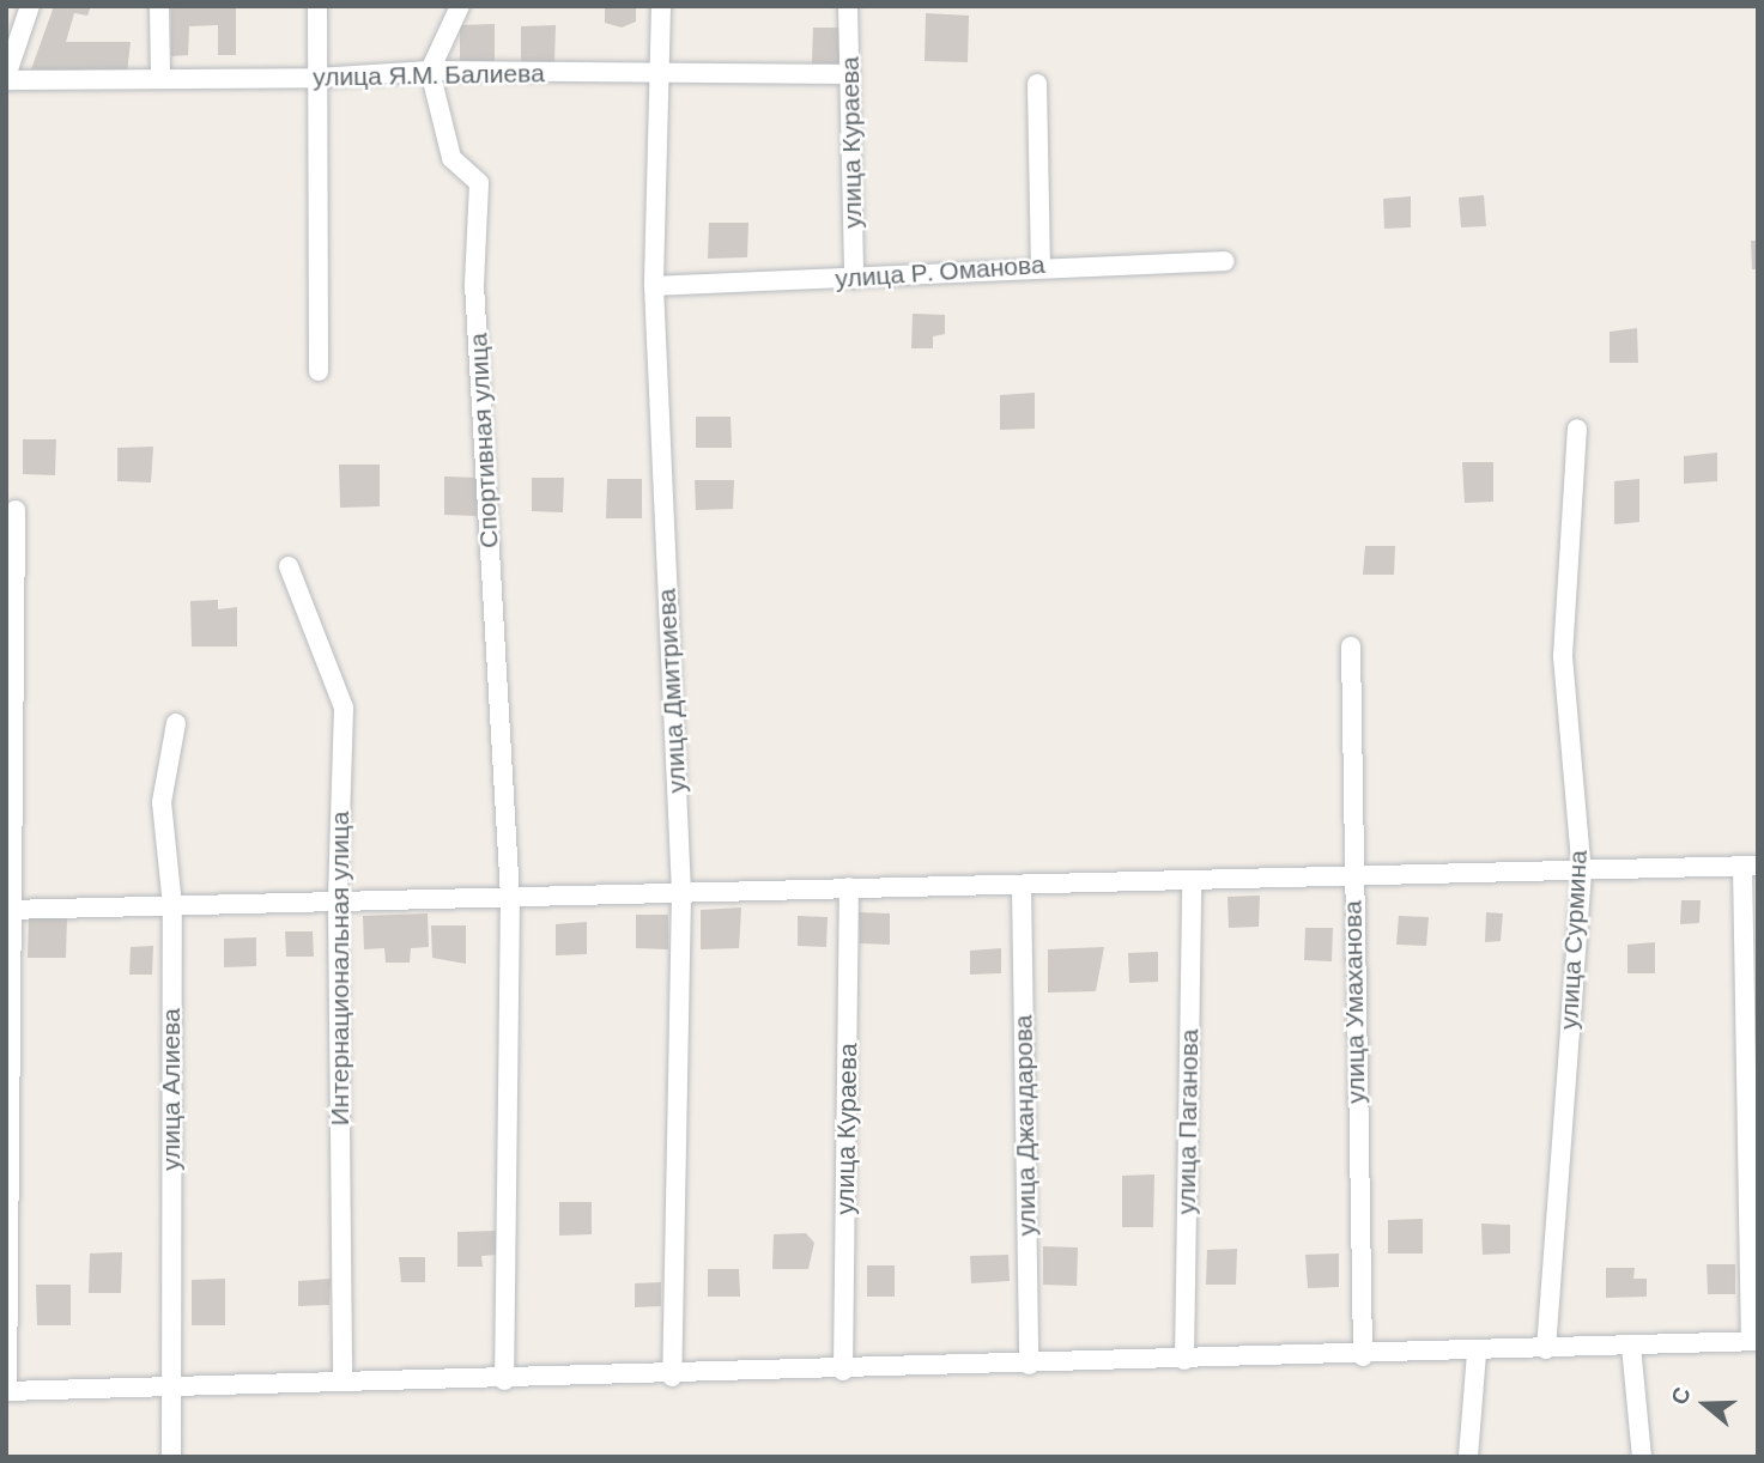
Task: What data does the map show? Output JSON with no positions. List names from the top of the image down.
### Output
{
  "streets": {
    "street": [
      "улица Я.М. Балиева",
      "улица Кураева",
      "улица Р. Оманова",
      "Спортивная улица",
      "улица Дмитриева",
      "улица Сурмина",
      "Интернациональная улица",
      "улица Умаханова",
      "улица Алиева",
      "улица Паганова",
      "улица Джандарова"
    ]
  },
  "crossings": [
    ["улица Я.М. Балиева", "улица Кураева"],
    ["улица Я.М. Балиева", "Спортивная улица"],
    ["улица Я.М. Балиева", "улица Дмитриева"],
    ["улица Кураева", "улица Р. Оманова"],
    ["улица Р. Оманова", "улица Дмитриева"]
  ],
  "north": "left"
}
